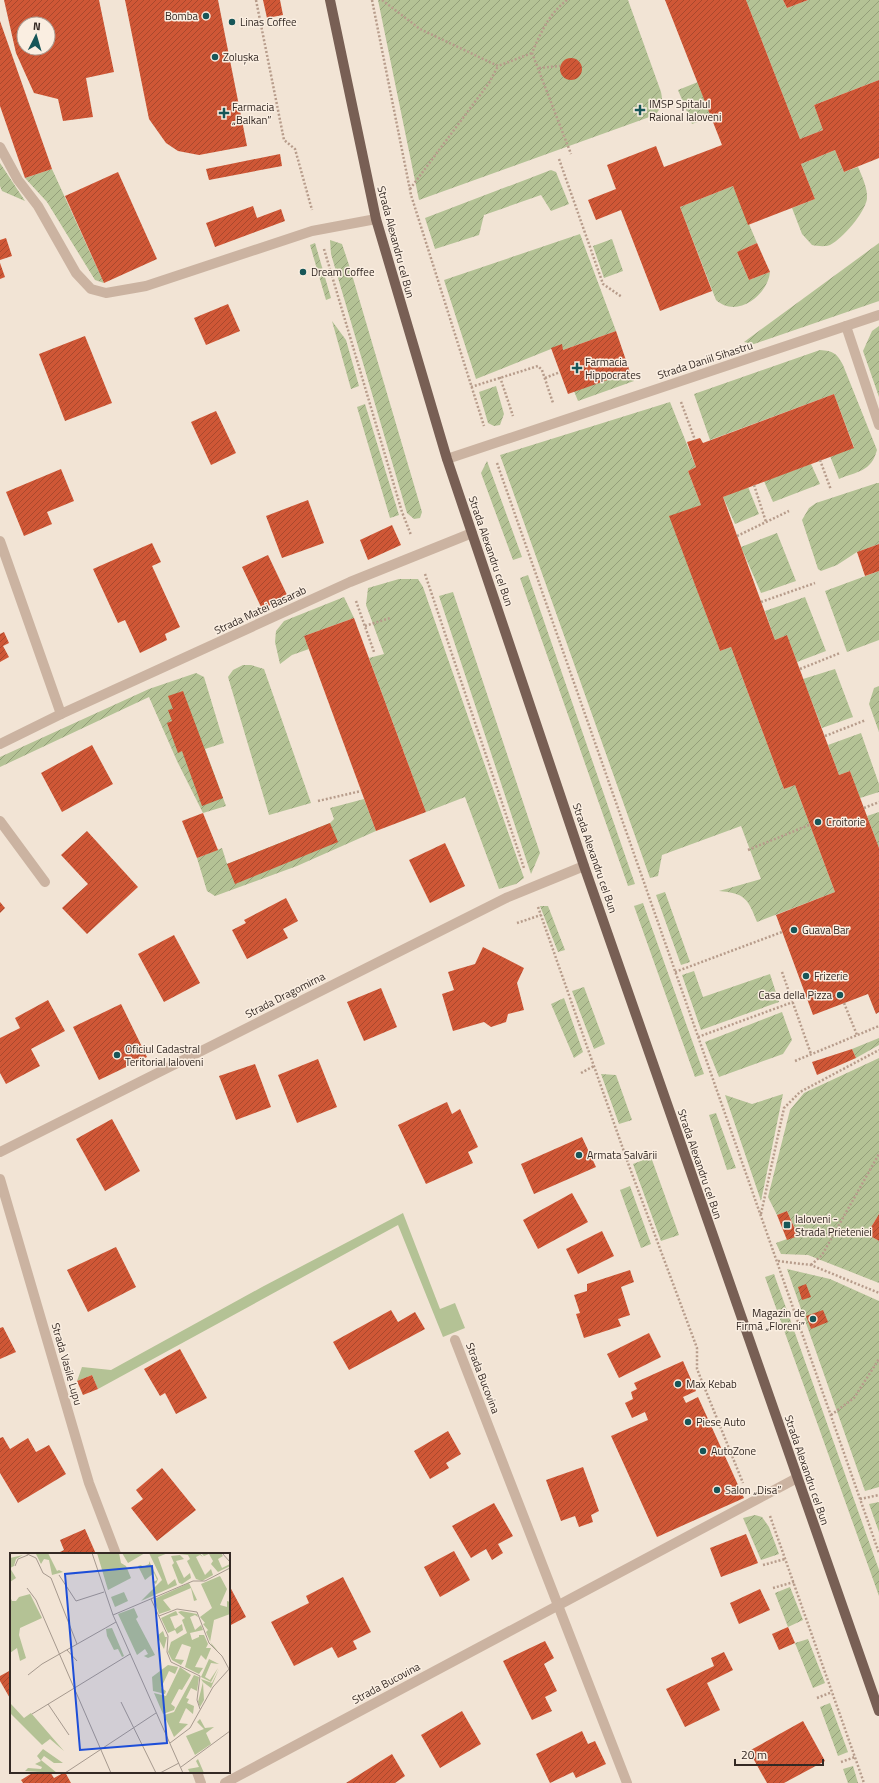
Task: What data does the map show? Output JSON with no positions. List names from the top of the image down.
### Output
{
  "streets": {
    "main road": ["Strada Alexandru cel Bun"],
    "street": [
      "Strada Daniil Sihastru",
      "Strada Matei Basarab",
      "Strada Dragomirna",
      "Strada Vasile Lupu",
      "Strada Bucovina"
    ]
  },
  "crossings": [
    ["Strada Alexandru cel Bun", "Strada Daniil Sihastru"],
    ["Strada Alexandru cel Bun", "Strada Matei Basarab"],
    ["Strada Alexandru cel Bun", "Strada Dragomirna"],
    ["Strada Alexandru cel Bun", "Strada Bucovina"]
  ],
  "places": {
    "other": [
      "Bomba",
      "Linas Coffee",
      "Zolușka",
      "Dream Coffee",
      "Croitorie",
      "Guava Bar",
      "Frizerie",
      "Casa della Pizza",
      "Oficiul Cadastral Teritorial Ialoveni",
      "Armata Salvării",
      "Magazin de Firmă „Floreni”",
      "Max Kebab",
      "Piese Auto",
      "AutoZone",
      "Salon „Disa”"
    ],
    "health": ["IMSP Spitalul Raional Ialoveni", "Farmacia „Balkan”", "Farmacia Hippocrates"],
    "transit": ["Ialoveni - Strada Prieteniei"]
  },
  "scale_bar": "20 m",
  "north": "top"
}
